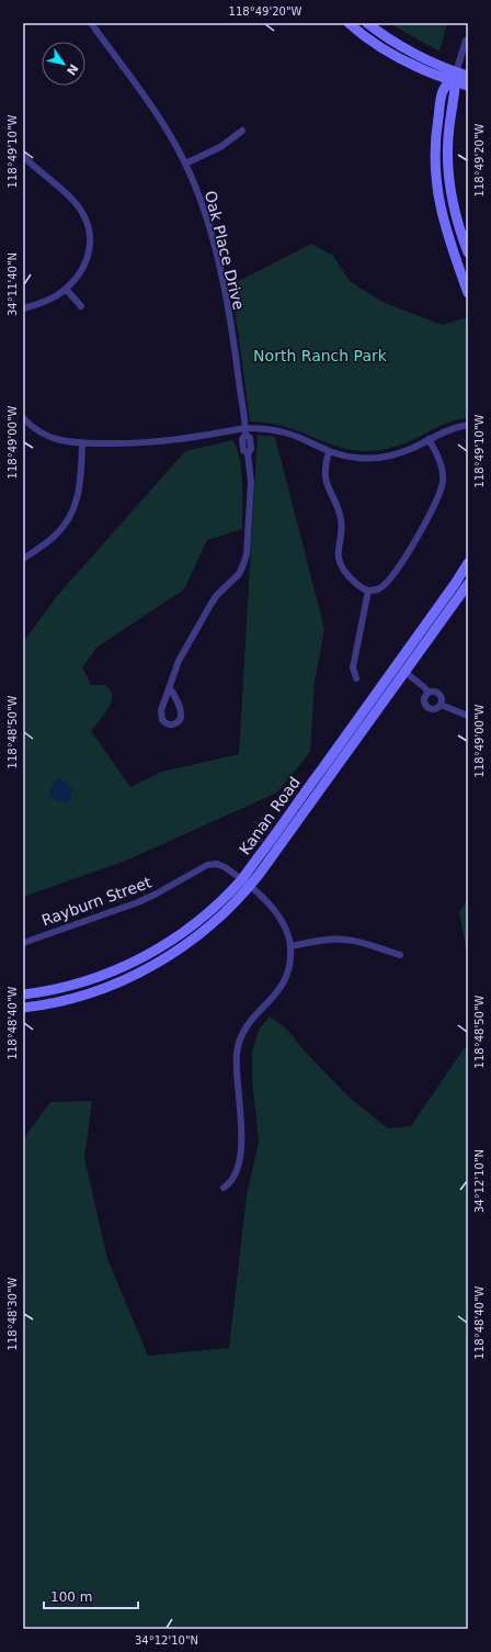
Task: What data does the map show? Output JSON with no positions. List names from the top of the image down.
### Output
{
  "streets": {
    "main road": ["Kanan Road"],
    "street": ["Oak Place Drive", "Rayburn Street"]
  },
  "crossings": [
    ["Kanan Road", "Rayburn Street"]
  ],
  "parks": ["North Ranch Park"],
  "scale_bar": "100 m",
  "north": "bottom right",
  "coordinates": [
    "118°49'20\"W",
    "118°49'10\"W",
    "34°11'40\"N",
    "118°49'00\"W",
    "118°48'50\"W",
    "118°48'40\"W",
    "34°12'10\"N",
    "118°48'30\"W"
  ]
}
